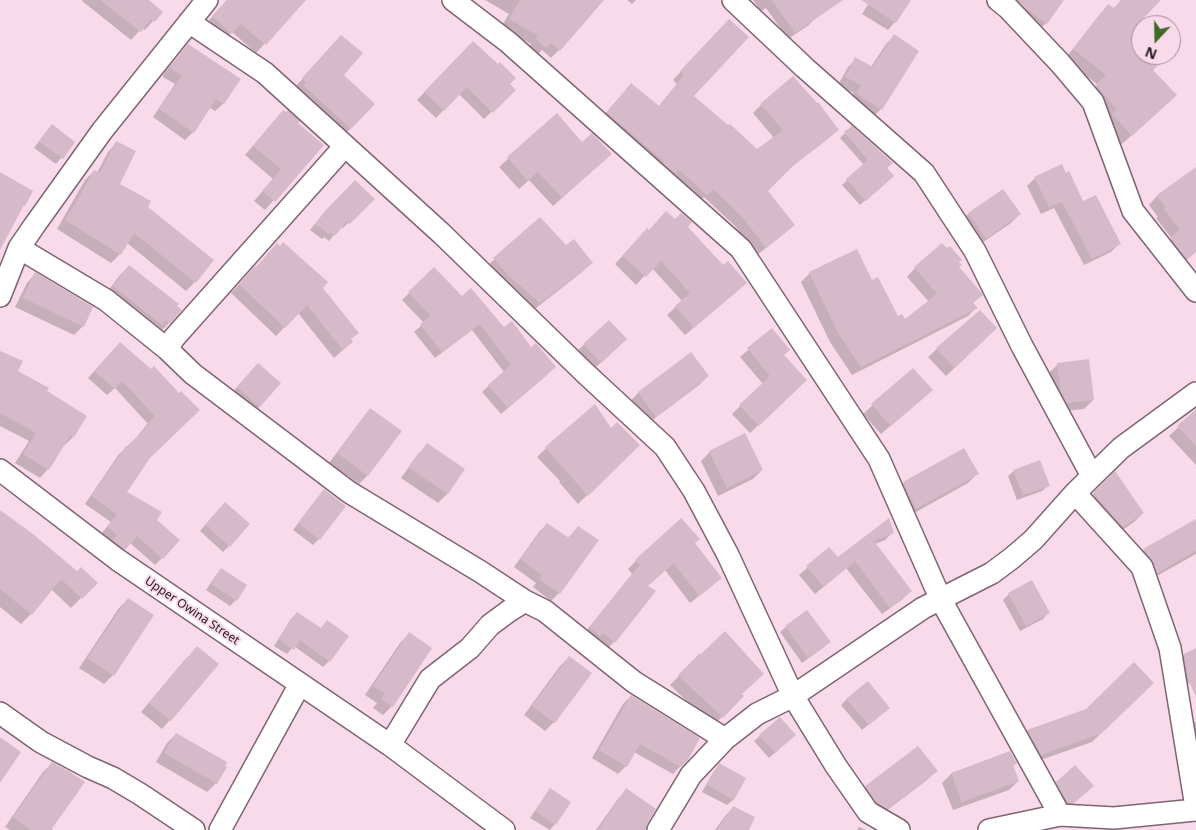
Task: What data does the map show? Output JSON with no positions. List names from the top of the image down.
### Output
{
  "streets": {
    "street": ["Upper Owina Street"]
  },
  "north": "bottom"
}
